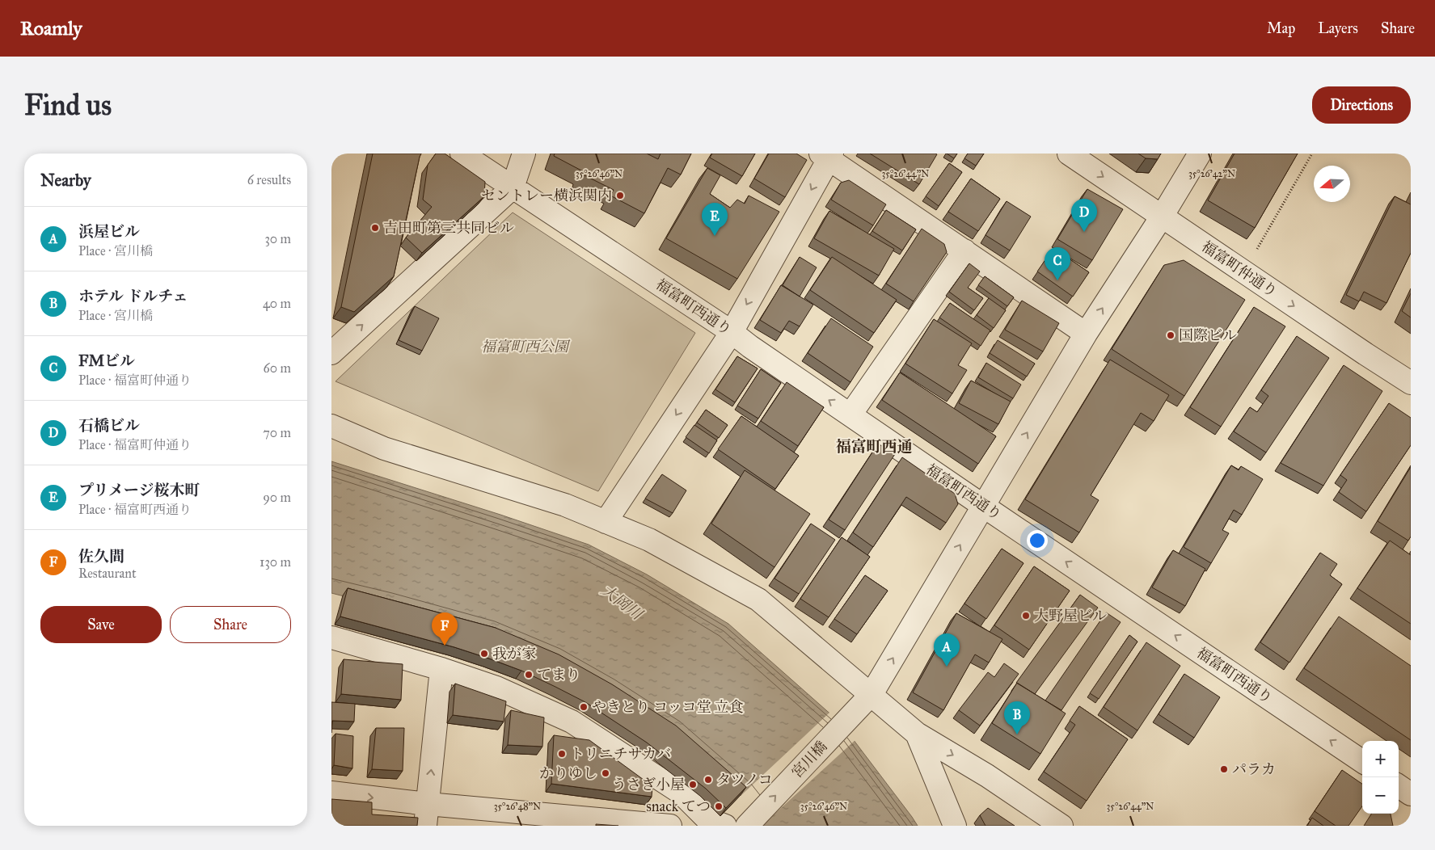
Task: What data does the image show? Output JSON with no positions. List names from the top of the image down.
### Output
{
  "streets": {
    "street": ["福富町仲通り", "福富町西通り", "宮川橋"]
  },
  "crossings": [
    ["福富町仲通り", "宮川橋"],
    ["福富町西通り", "宮川橋"]
  ],
  "one_way": ["福富町西通り", "宮川橋"],
  "districts": ["福富町西通"],
  "water": ["大岡川"],
  "parks": ["福富町西公園"],
  "places": [
    "セントレー横浜関内",
    "吉田町第三共同ビル",
    "国際ビル",
    "大野屋ビル",
    "我が家",
    "てまり",
    "やきとり コッコ堂 立食",
    "トリニチサカバ",
    "パラカ",
    "かりゆし",
    "タツノコ",
    "うさぎ小屋",
    "snack てつ"
  ],
  "north": "left",
  "page": {
    "header": "Roamly",
    "nav": ["Map", "Layers", "Share"],
    "buttons": [
      "Directions",
      ["Save", "Share"]
    ],
    "title": "Find us",
    "heading": ["Nearby", "6 results"],
    "pins": [
      "D",
      "E",
      "C",
      "F",
      "A",
      "B"
    ],
    "list": [
      {
        "mark": "A",
        "name": "浜屋ビル",
        "note": "Place · 宮川橋",
        "value": "30 m"
      },
      {
        "mark": "B",
        "name": "ホテル ドルチェ",
        "note": "Place · 宮川橋",
        "value": "40 m"
      },
      {
        "mark": "C",
        "name": "FMビル",
        "note": "Place · 福富町仲通り",
        "value": "60 m"
      },
      {
        "mark": "D",
        "name": "石橋ビル",
        "note": "Place · 福富町仲通り",
        "value": "70 m"
      },
      {
        "mark": "E",
        "name": "プリメージ桜木町",
        "note": "Place · 福富町西通り",
        "value": "90 m"
      },
      {
        "mark": "F",
        "name": "佐久間",
        "note": "Restaurant",
        "value": "130 m"
      }
    ],
    "map_buttons": ["+", "−"]
  },
  "coordinates": [
    "35°26'46\"N",
    "35°26'44\"N",
    "35°26'42\"N",
    "35°26'48\"N"
  ]
}
